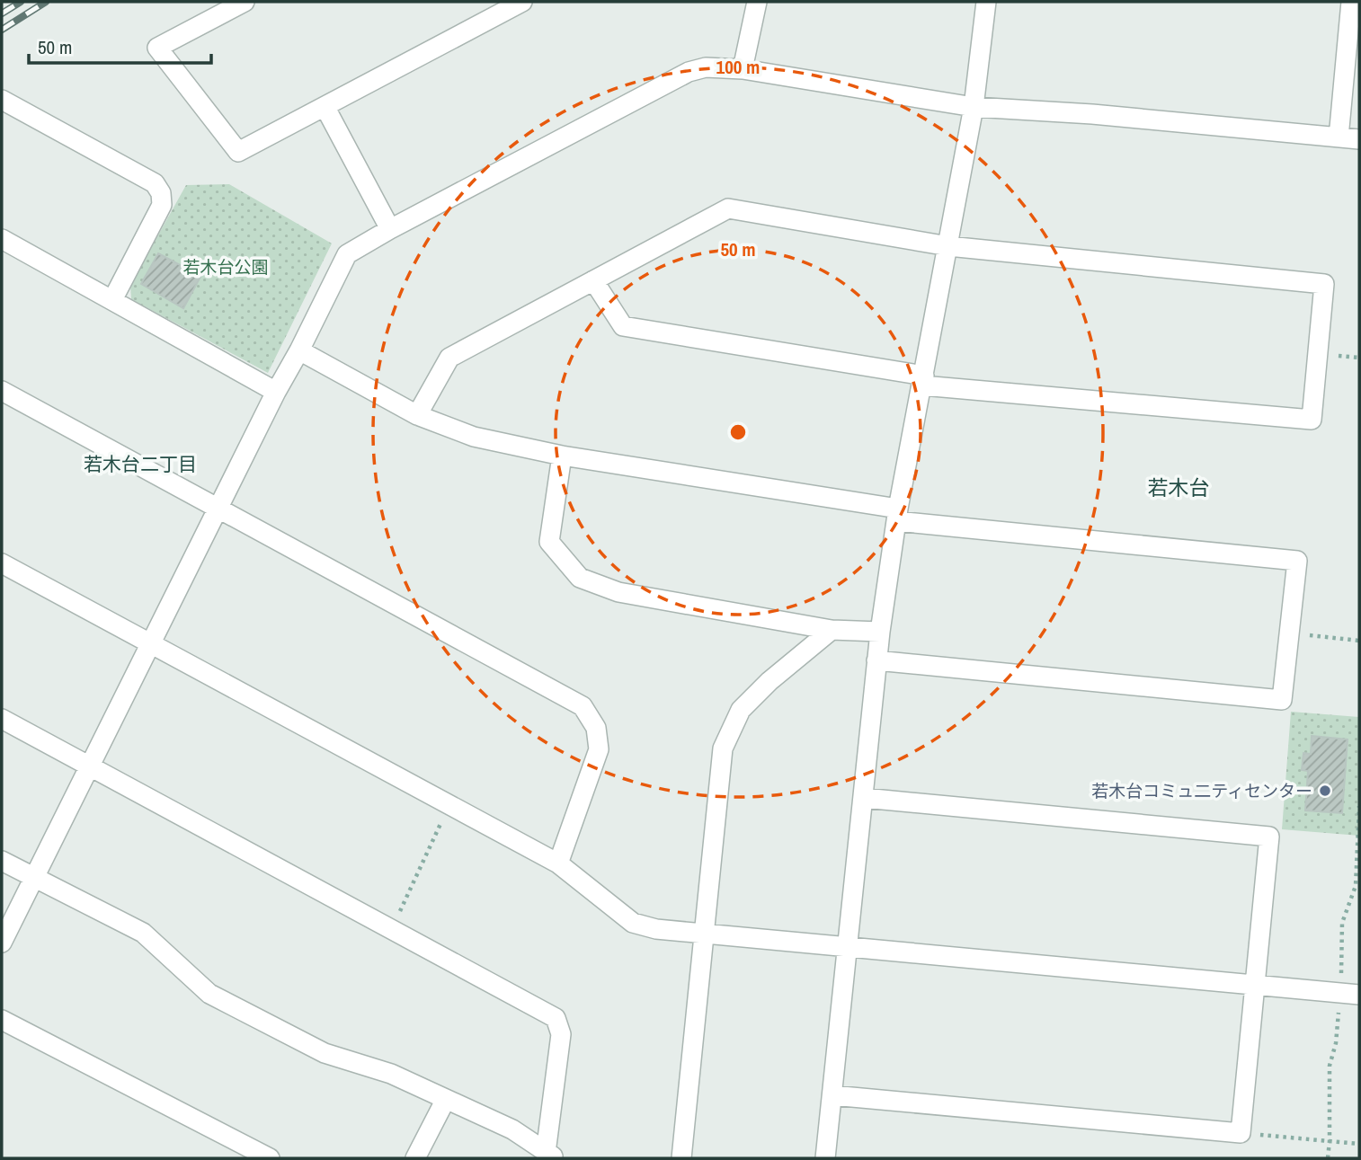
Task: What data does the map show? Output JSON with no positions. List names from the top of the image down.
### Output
{
  "districts": ["若木台二丁目", "若木台"],
  "parks": ["若木台公園"],
  "places": ["若木台コミュ二ティセンター"],
  "scale_bar": "50 m",
  "rings": ["100 m", "50 m"]
}
